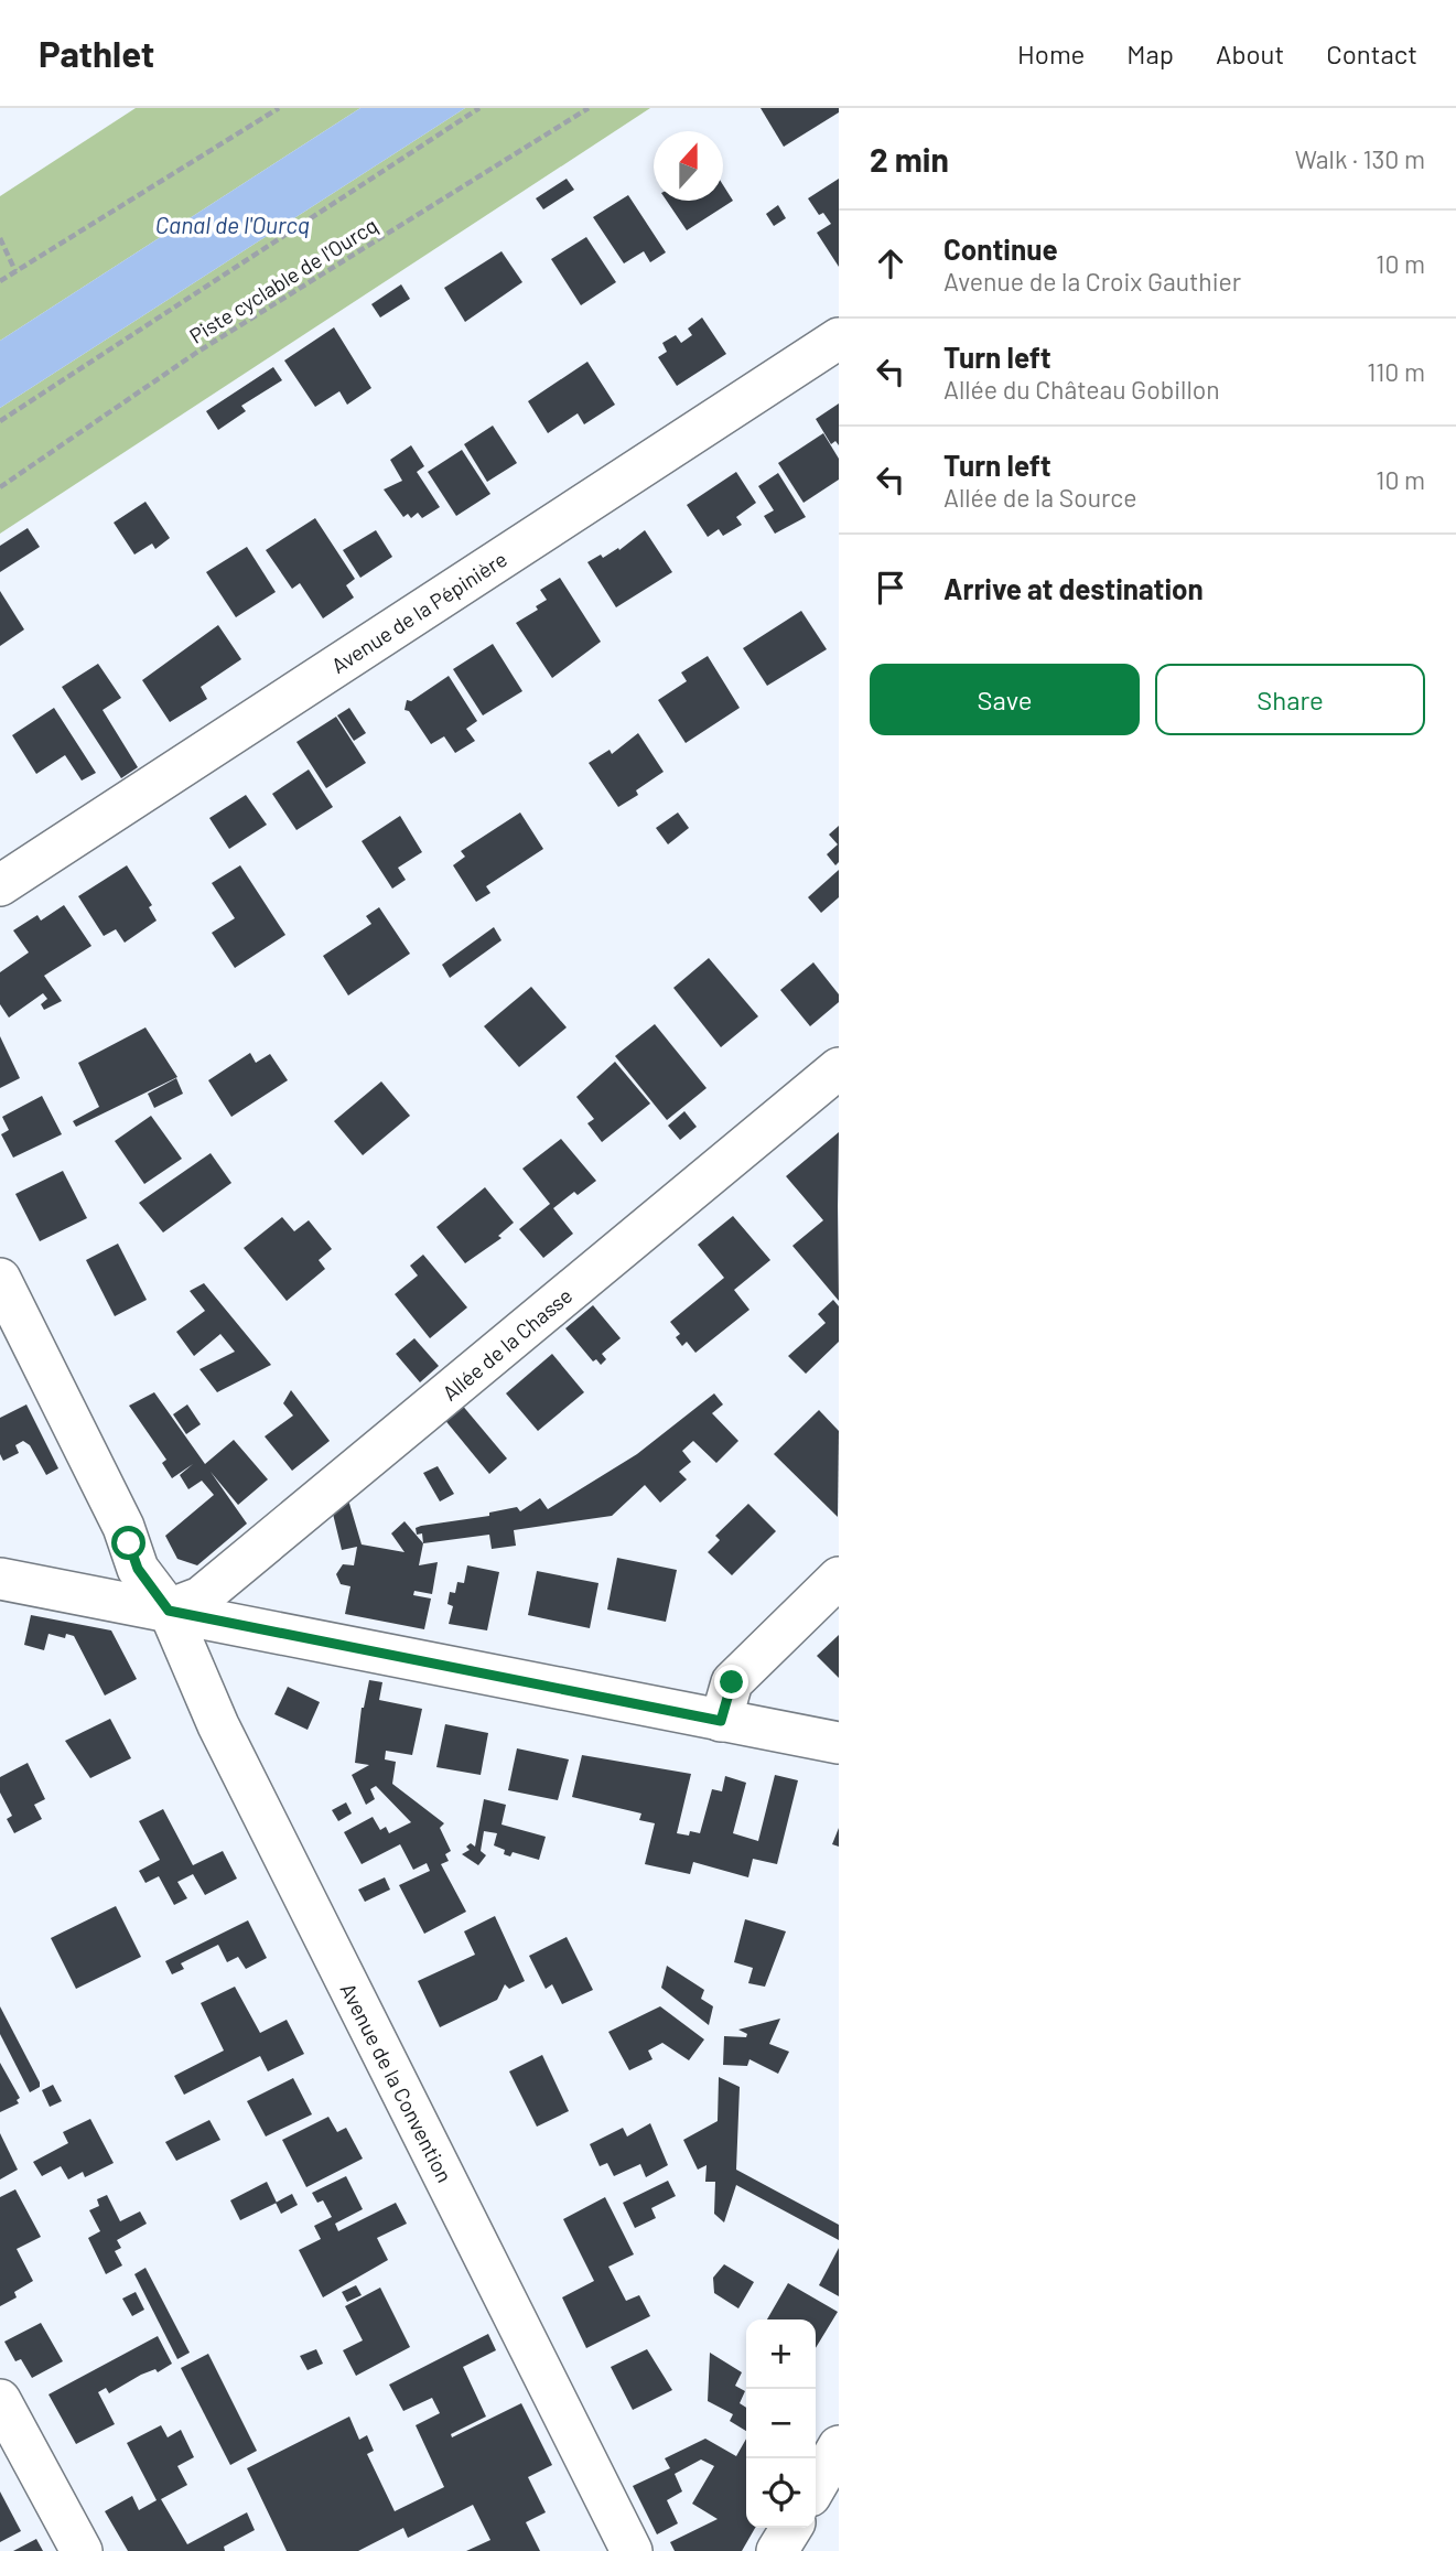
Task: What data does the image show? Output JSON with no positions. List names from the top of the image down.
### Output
{
  "streets": {
    "street": ["Avenue de la Pépinière", "Allée de la Chasse", "Avenue de la Convention"],
    "path": ["Piste cyclable de l'Ourcq"]
  },
  "crossings": [
    ["Allée de la Chasse", "Avenue de la Convention"]
  ],
  "water": ["Canal de l'Ourcq"],
  "north": "top",
  "page": {
    "header": "Pathlet",
    "nav": [
      "Home",
      "Map",
      "About",
      "Contact"
    ],
    "heading": ["2 min", "Walk · 130 m"],
    "list": [
      ["Continue", "Avenue de la Croix Gauthier", "10 m"],
      ["Turn left", "Allée du Château Gobillon", "110 m"],
      ["Turn left", "Allée de la Source", "10 m"],
      "Arrive at destination"
    ],
    "buttons": ["Save", "Share"],
    "map_buttons": ["+", "−"]
  }
}
